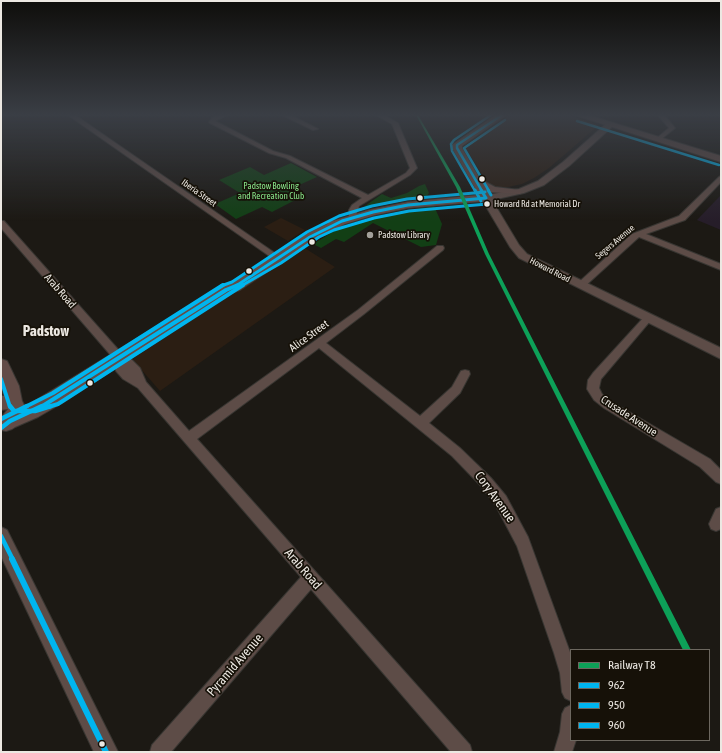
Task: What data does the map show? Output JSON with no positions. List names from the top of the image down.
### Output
{
  "streets": {
    "main road": ["Howard Road"],
    "street": [
      "Iberia Street",
      "Segers Avenue",
      "Arab Road",
      "Alice Street",
      "Crusade Avenue",
      "Cory Avenue",
      "Pyramid Avenue"
    ]
  },
  "crossings": [
    ["Segers Avenue", "Howard Road"],
    ["Howard Road", "Crusade Avenue"],
    ["Arab Road", "Alice Street"],
    ["Arab Road", "Pyramid Avenue"],
    ["Alice Street", "Cory Avenue"]
  ],
  "districts": ["Padstow"],
  "parks": ["Padstow Bowling and Recreation Club"],
  "places": ["Howard Rd at Memorial Dr", "Padstow Library"],
  "lines": [
    "rail line T8",
    "transit line 962",
    "transit line 950",
    "transit line 960"
  ],
  "legend": [
    "Railway T8",
    "962",
    "950",
    "960"
  ]
}
